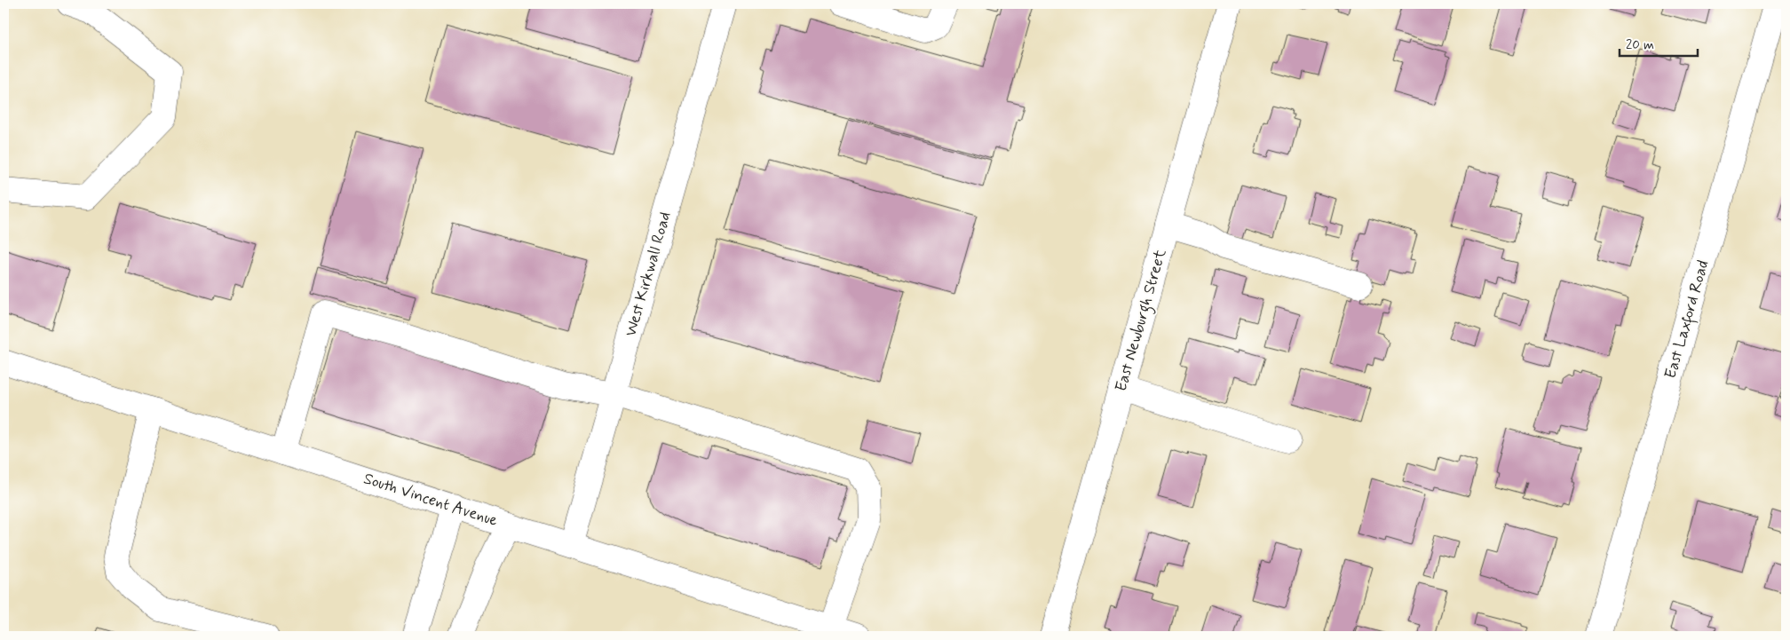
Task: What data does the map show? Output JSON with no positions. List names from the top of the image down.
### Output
{
  "streets": {
    "street": [
      "West Kirkwall Road",
      "East Laxford Road",
      "East Newburgh Street",
      "South Vincent Avenue"
    ]
  },
  "crossings": [
    ["West Kirkwall Road", "South Vincent Avenue"]
  ],
  "scale_bar": "20 m"
}
